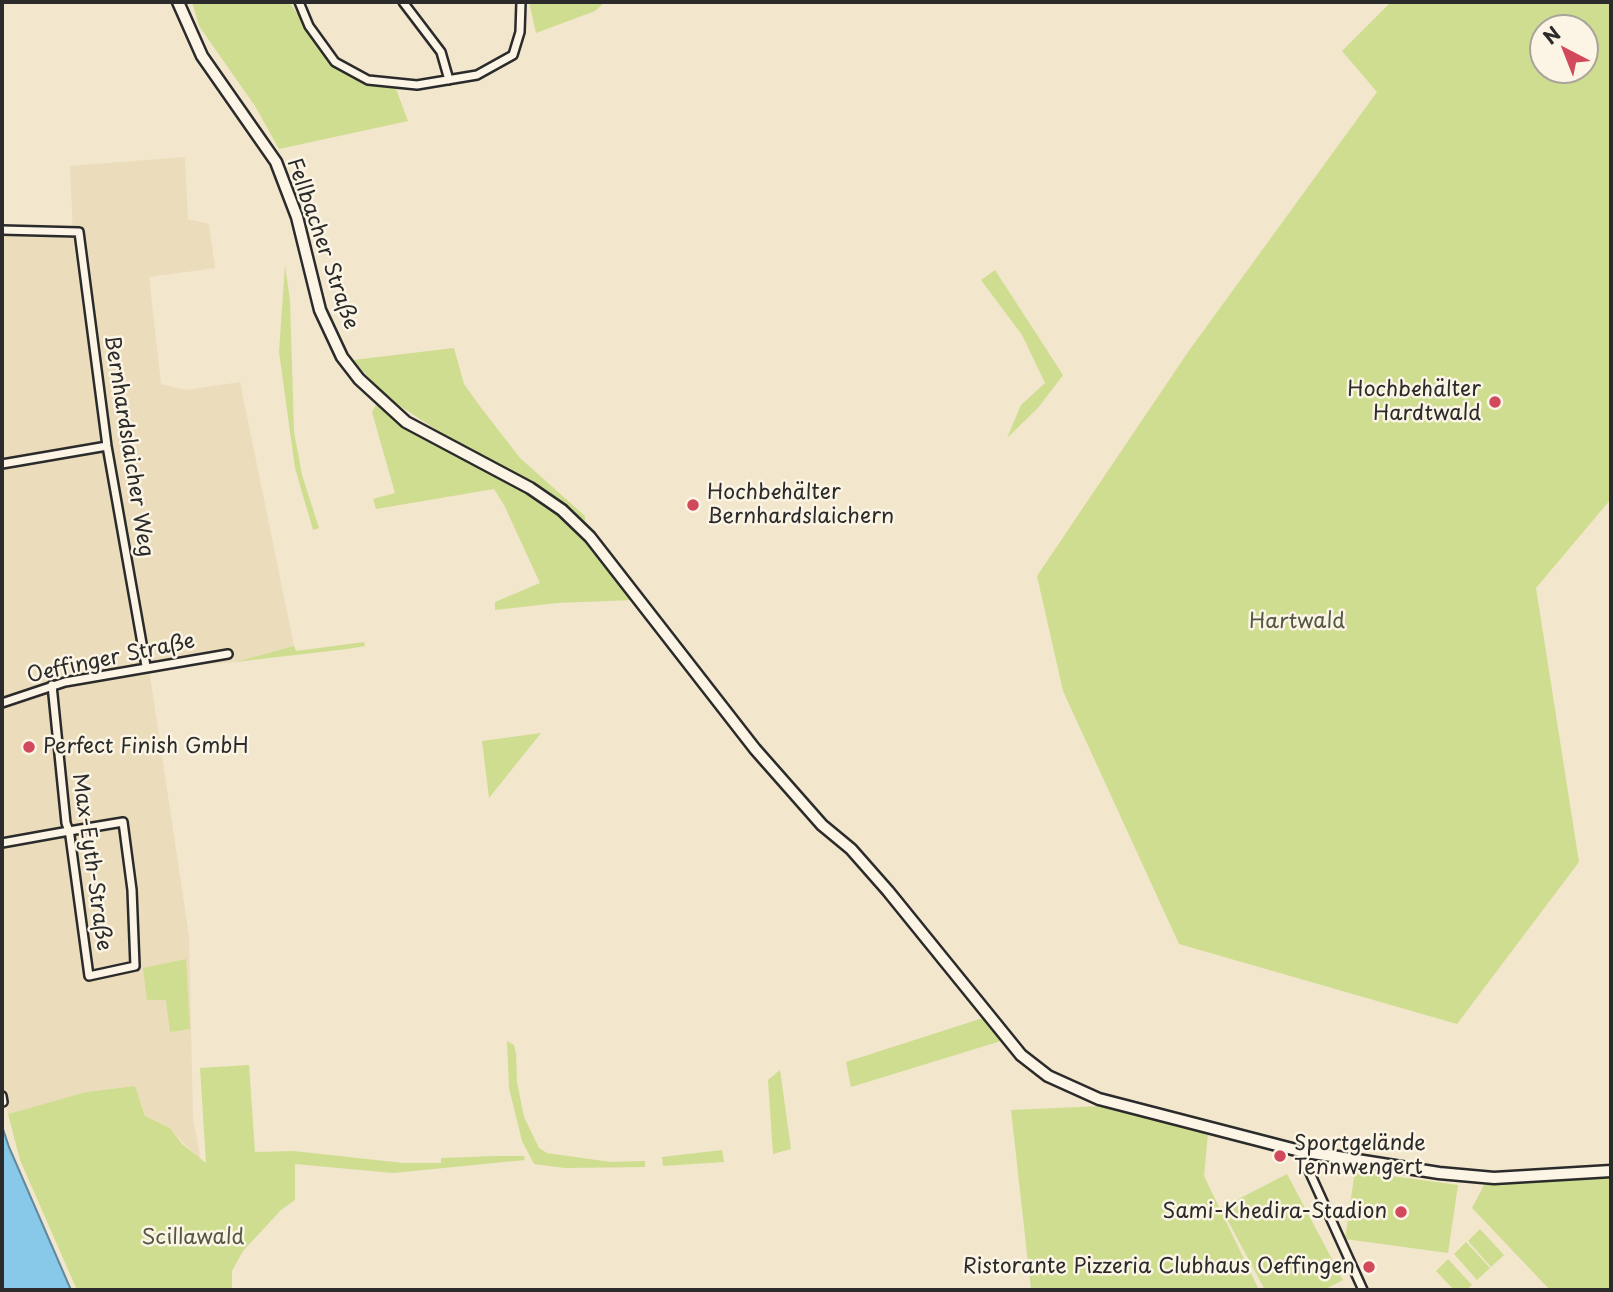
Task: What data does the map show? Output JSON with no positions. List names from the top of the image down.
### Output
{
  "streets": {
    "main road": ["Fellbacher Straße"],
    "street": ["Bernhardslaicher Weg", "Oeffinger Straße", "Max-Eyth-Straße"]
  },
  "crossings": [
    ["Bernhardslaicher Weg", "Oeffinger Straße"],
    ["Oeffinger Straße", "Max-Eyth-Straße"]
  ],
  "parks": ["Hartwald", "Scillawald"],
  "places": [
    "Hochbehälter Hardtwald",
    "Hochbehälter Bernhardslaichern",
    "Perfect Finish GmbH",
    "Sportgelände Tennwengert",
    "Sami-Khedira-Stadion",
    "Ristorante Pizzeria Clubhaus Oeffingen"
  ],
  "north": "top left"
}
